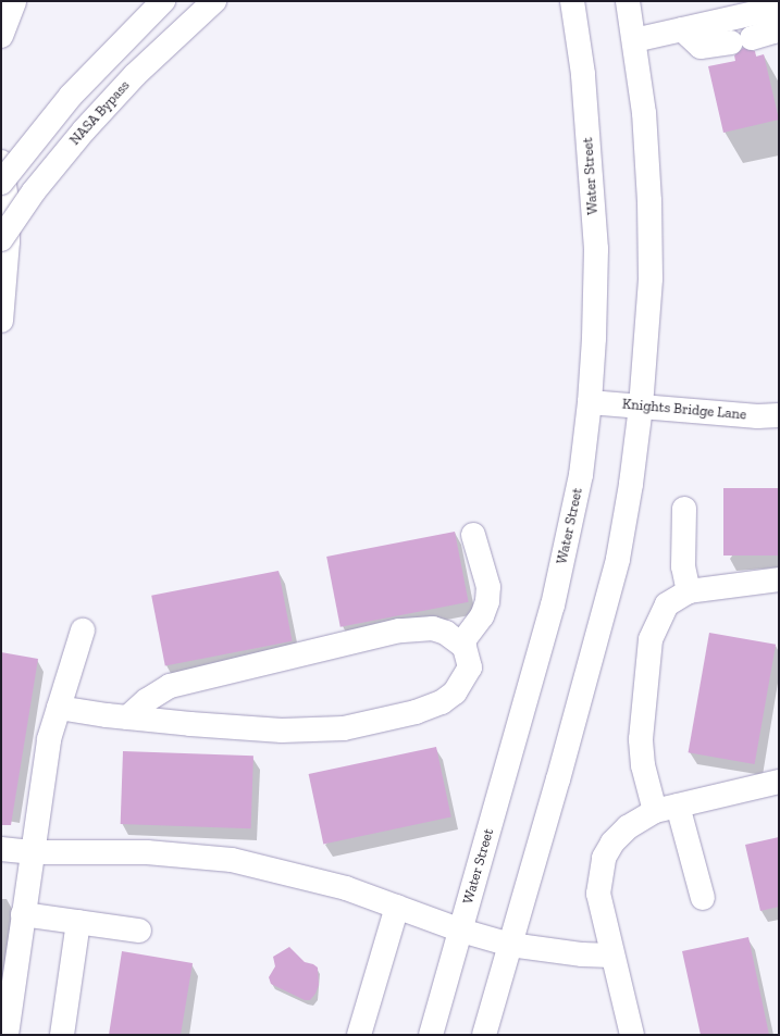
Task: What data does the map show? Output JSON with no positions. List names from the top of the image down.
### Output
{
  "streets": {
    "main road": ["NASA Bypass", "Water Street", "Knights Bridge Lane"]
  },
  "crossings": [
    ["Water Street", "Knights Bridge Lane"]
  ]
}
